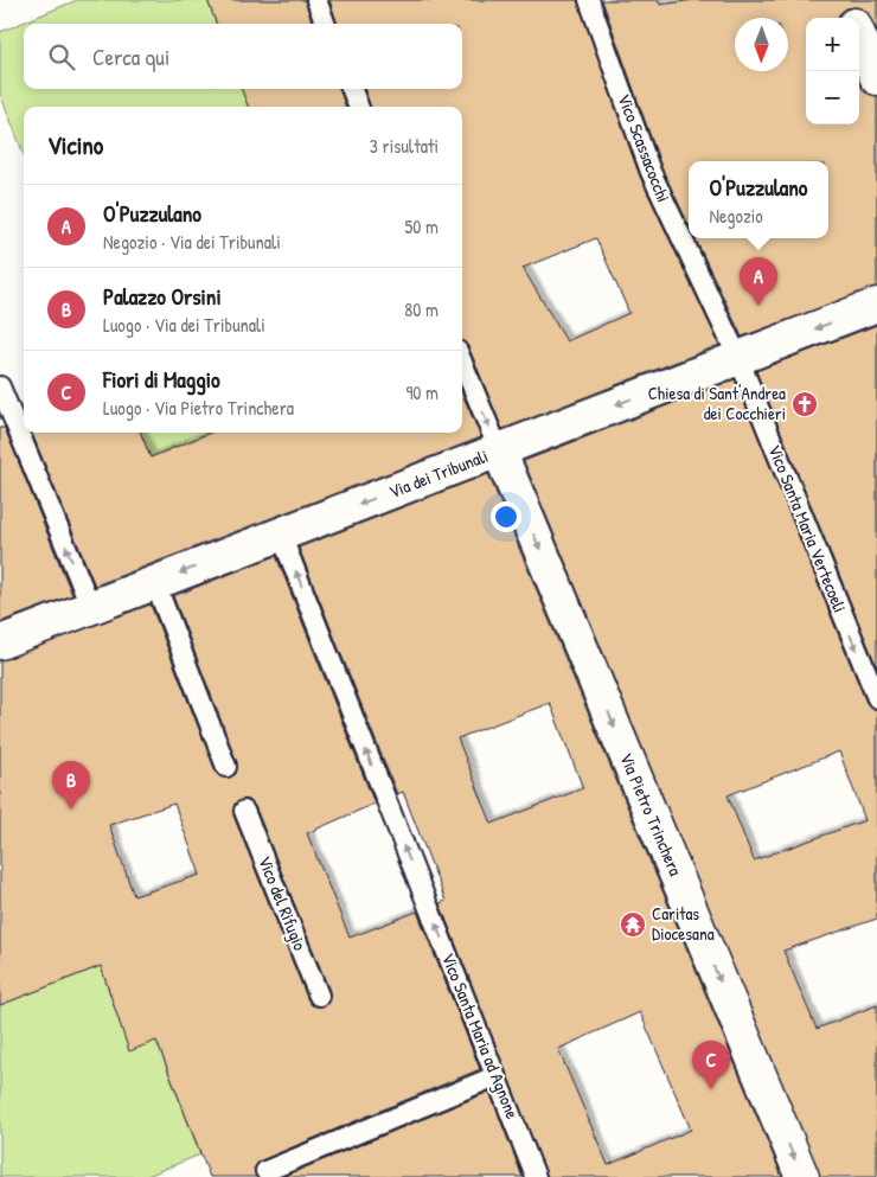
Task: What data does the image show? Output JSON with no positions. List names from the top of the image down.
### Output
{
  "streets": {
    "street": ["Via dei Tribunali", "Via Pietro Trinchera"],
    "lane": [
      "Vico Scassacocchi",
      "Vico Santa Maria Vertecoeli",
      "Vico del Rifugio",
      "Vico Santa Maria ad Agnone"
    ]
  },
  "crossings": [
    ["Vico Scassacocchi", "Via dei Tribunali"],
    ["Vico Scassacocchi", "Vico Santa Maria Vertecoeli"],
    ["Via dei Tribunali", "Vico Santa Maria Vertecoeli"],
    ["Via dei Tribunali", "Via Pietro Trinchera"],
    ["Via dei Tribunali", "Vico Santa Maria ad Agnone"]
  ],
  "one_way": ["Via dei Tribunali", "Vico Santa Maria Vertecoeli", "Via Pietro Trinchera"],
  "places": {
    "church": ["Chiesa di Sant'Andrea dei Cocchieri"],
    "temple": ["Caritas Diocesana"]
  },
  "north": "bottom",
  "page": {
    "map_buttons": ["+", "−"],
    "search": "Cerca qui",
    "heading": ["Vicino", "3 risultati"],
    "popup": ["O'Puzzulano", "Negozio"],
    "list": [
      {
        "mark": "A",
        "name": "O'Puzzulano",
        "note": "Negozio · Via dei Tribunali",
        "value": "50 m"
      },
      {
        "mark": "B",
        "name": "Palazzo Orsini",
        "note": "Luogo · Via dei Tribunali",
        "value": "80 m"
      },
      {
        "mark": "C",
        "name": "Fiori di Maggio",
        "note": "Luogo · Via Pietro Trinchera",
        "value": "90 m"
      }
    ],
    "pins": ["A", "B", "C"]
  }
}
